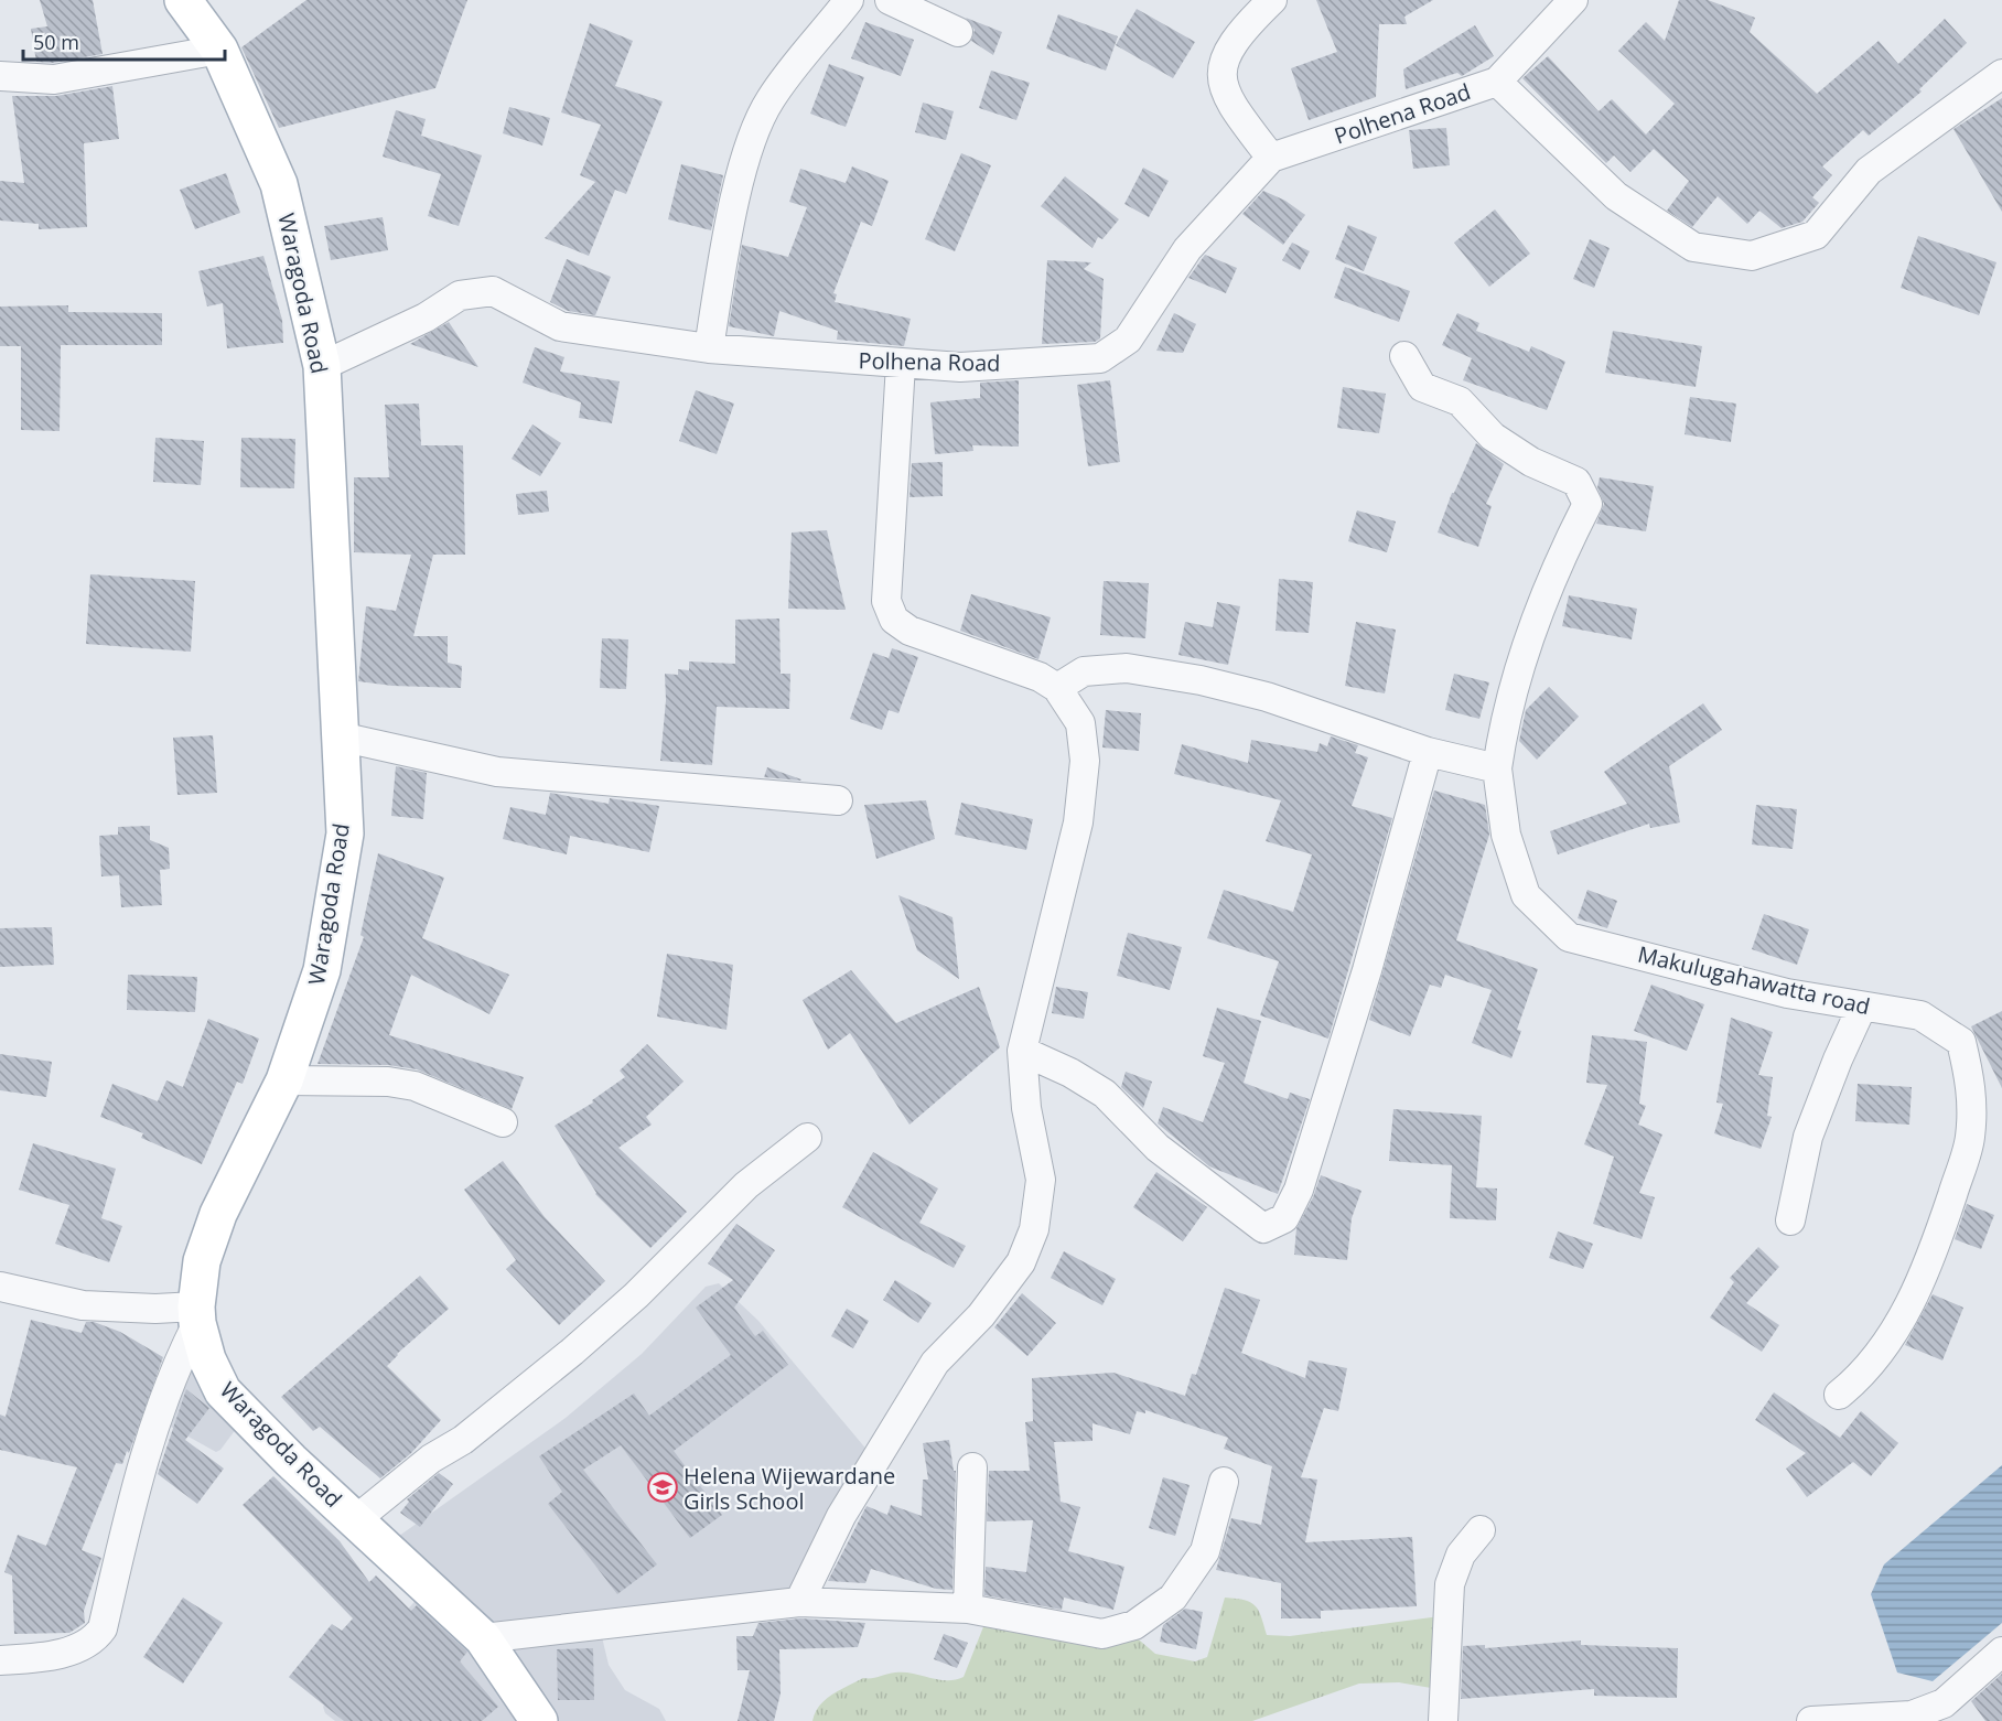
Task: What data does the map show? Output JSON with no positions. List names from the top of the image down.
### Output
{
  "streets": {
    "main road": ["Waragoda Road"],
    "street": ["Polhena Road", "Makulugahawatta road"]
  },
  "crossings": [
    ["Polhena Road", "Waragoda Road"]
  ],
  "places": {
    "school or university": ["Helena Wijewardane Girls School"]
  },
  "scale_bar": "50 m"
}
